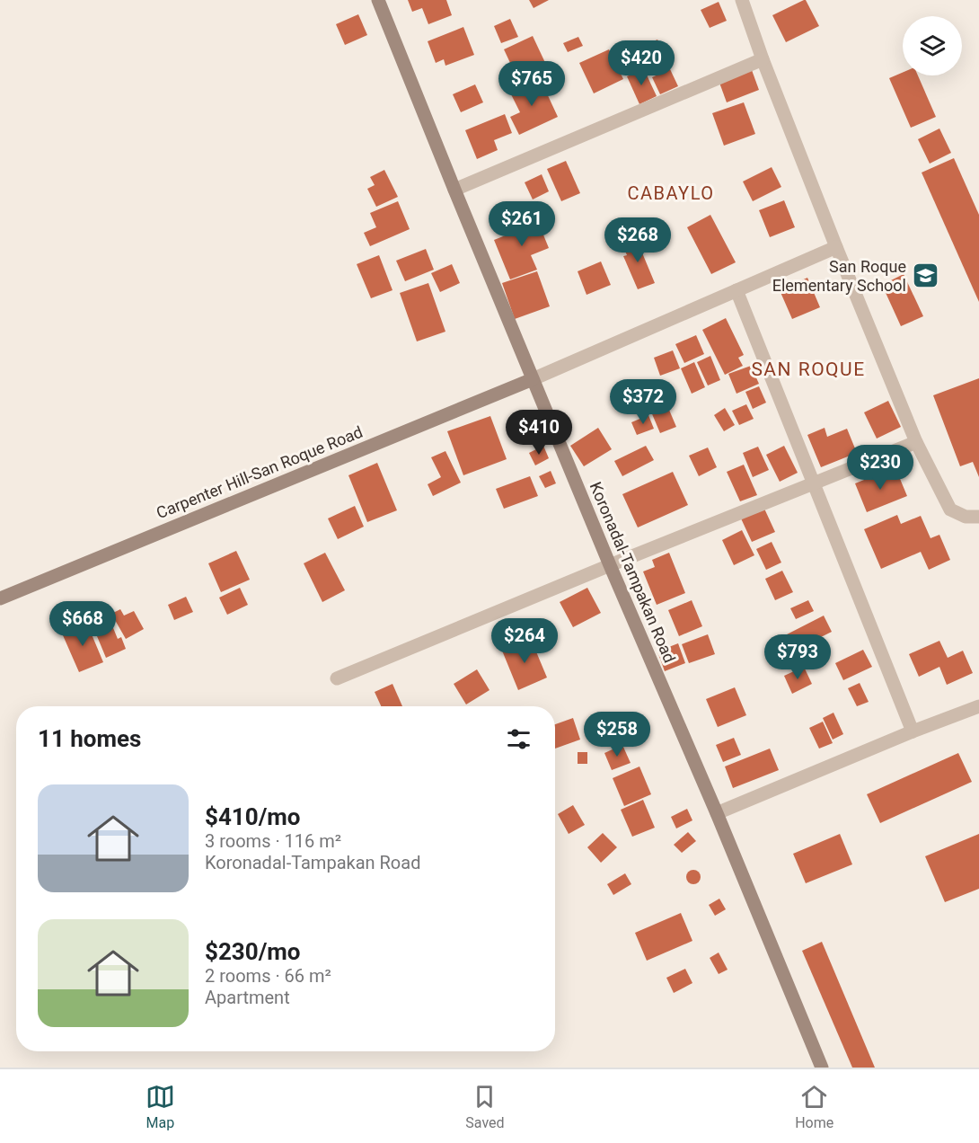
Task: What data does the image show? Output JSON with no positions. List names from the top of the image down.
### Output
{
  "streets": {
    "main road": ["Carpenter Hill-San Roque Road", "Koronadal-Tampakan Road"]
  },
  "crossings": [
    ["Carpenter Hill-San Roque Road", "Koronadal-Tampakan Road"]
  ],
  "districts": ["CABAYLO", "SAN ROQUE"],
  "places": {
    "school or university": ["San Roque Elementary School"]
  },
  "page": {
    "price": [
      "$420",
      "$765",
      "$261",
      "$268",
      "$372",
      "$410",
      "$230",
      "$668",
      "$264",
      "$793",
      "$258"
    ],
    "heading": "11 homes",
    "list": [
      {
        "name": "$410/mo",
        "note": "3 rooms · 116 m² · Koronadal-Tampakan Road"
      },
      {
        "name": "$230/mo",
        "note": "2 rooms · 66 m² · Apartment"
      }
    ],
    "tabs": ["Map", "Saved", "Home"]
  }
}
